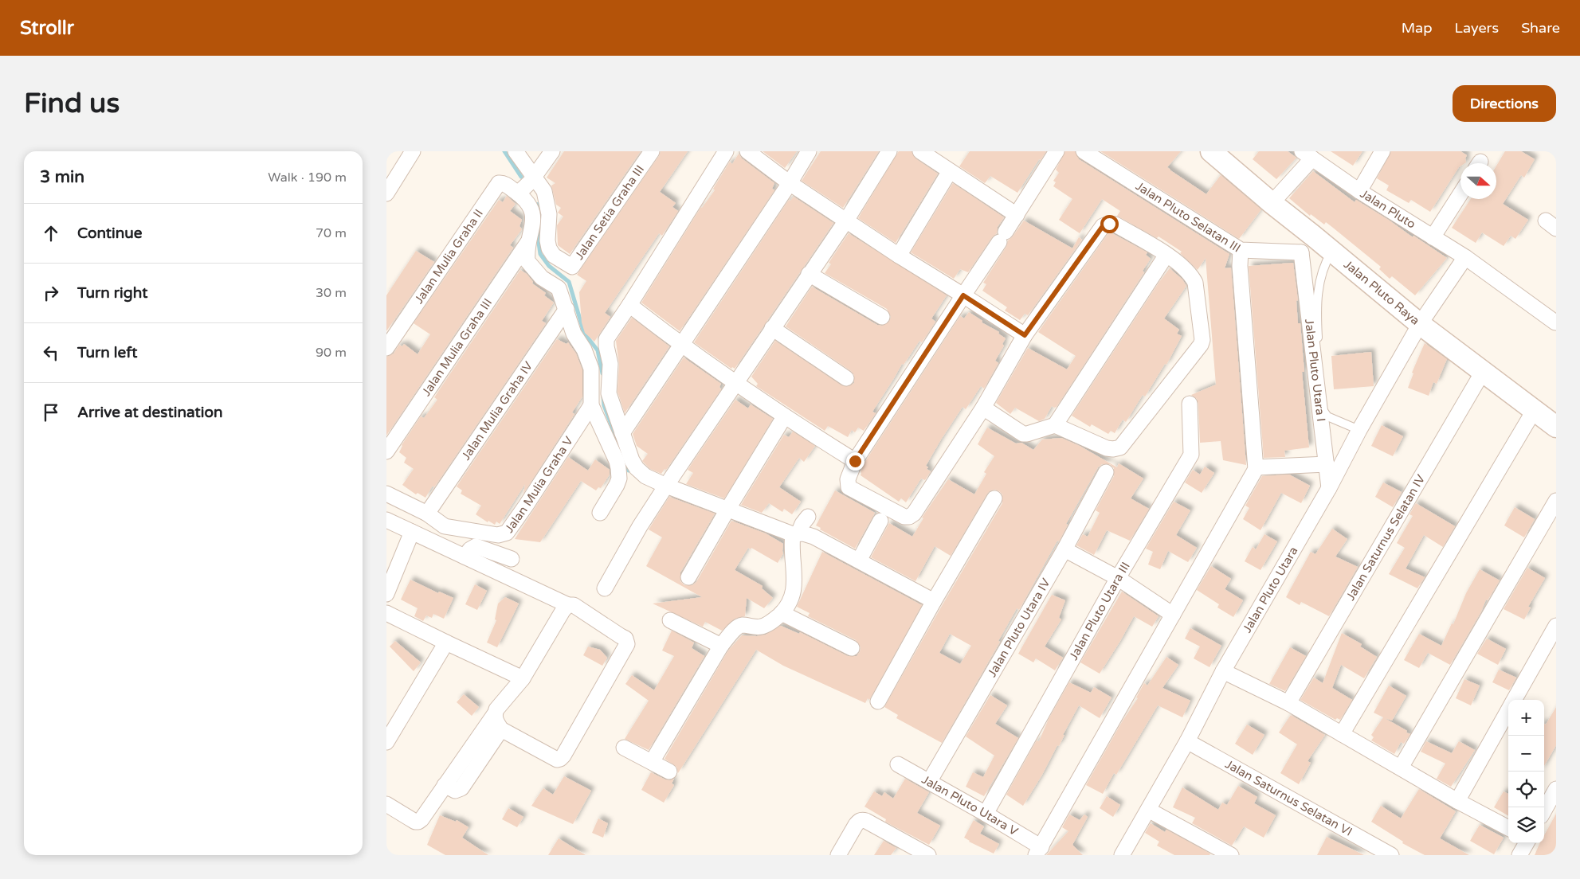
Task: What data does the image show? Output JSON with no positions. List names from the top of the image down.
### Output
{
  "streets": {
    "street": [
      "Jalan Pluto",
      "Jalan Setia Graha III",
      "Jalan Pluto Selatan III",
      "Jalan Mulia Graha II",
      "Jalan Pluto Raya",
      "Jalan Mulia Graha III",
      "Jalan Pluto Utara I",
      "Jalan Mulia Graha IV",
      "Jalan Mulia Graha V",
      "Jalan Saturnus Selatan IV",
      "Jalan Pluto Utara",
      "Jalan Pluto Utara III",
      "Jalan Pluto Utara IV",
      "Jalan Saturnus Selatan VI",
      "Jalan Pluto Utara V"
    ]
  },
  "crossings": [
    ["Jalan Pluto Selatan III", "Jalan Pluto Utara I"],
    ["Jalan Pluto Raya", "Jalan Saturnus Selatan IV"],
    ["Jalan Pluto Raya", "Jalan Pluto Utara"],
    ["Jalan Pluto Utara I", "Jalan Pluto Utara"],
    ["Jalan Mulia Graha IV", "Jalan Mulia Graha V"],
    ["Jalan Pluto Utara", "Jalan Saturnus Selatan VI"],
    ["Jalan Pluto Utara III", "Jalan Pluto Utara V"],
    ["Jalan Pluto Utara IV", "Jalan Pluto Utara V"]
  ],
  "north": "right",
  "page": {
    "header": "Strollr",
    "nav": ["Map", "Layers", "Share"],
    "buttons": "Directions",
    "title": "Find us",
    "heading": ["3 min", "Walk · 190 m"],
    "list": [
      ["Continue", "70 m"],
      ["Turn right", "30 m"],
      ["Turn left", "90 m"],
      "Arrive at destination"
    ],
    "map_buttons": ["+", "−"]
  }
}
